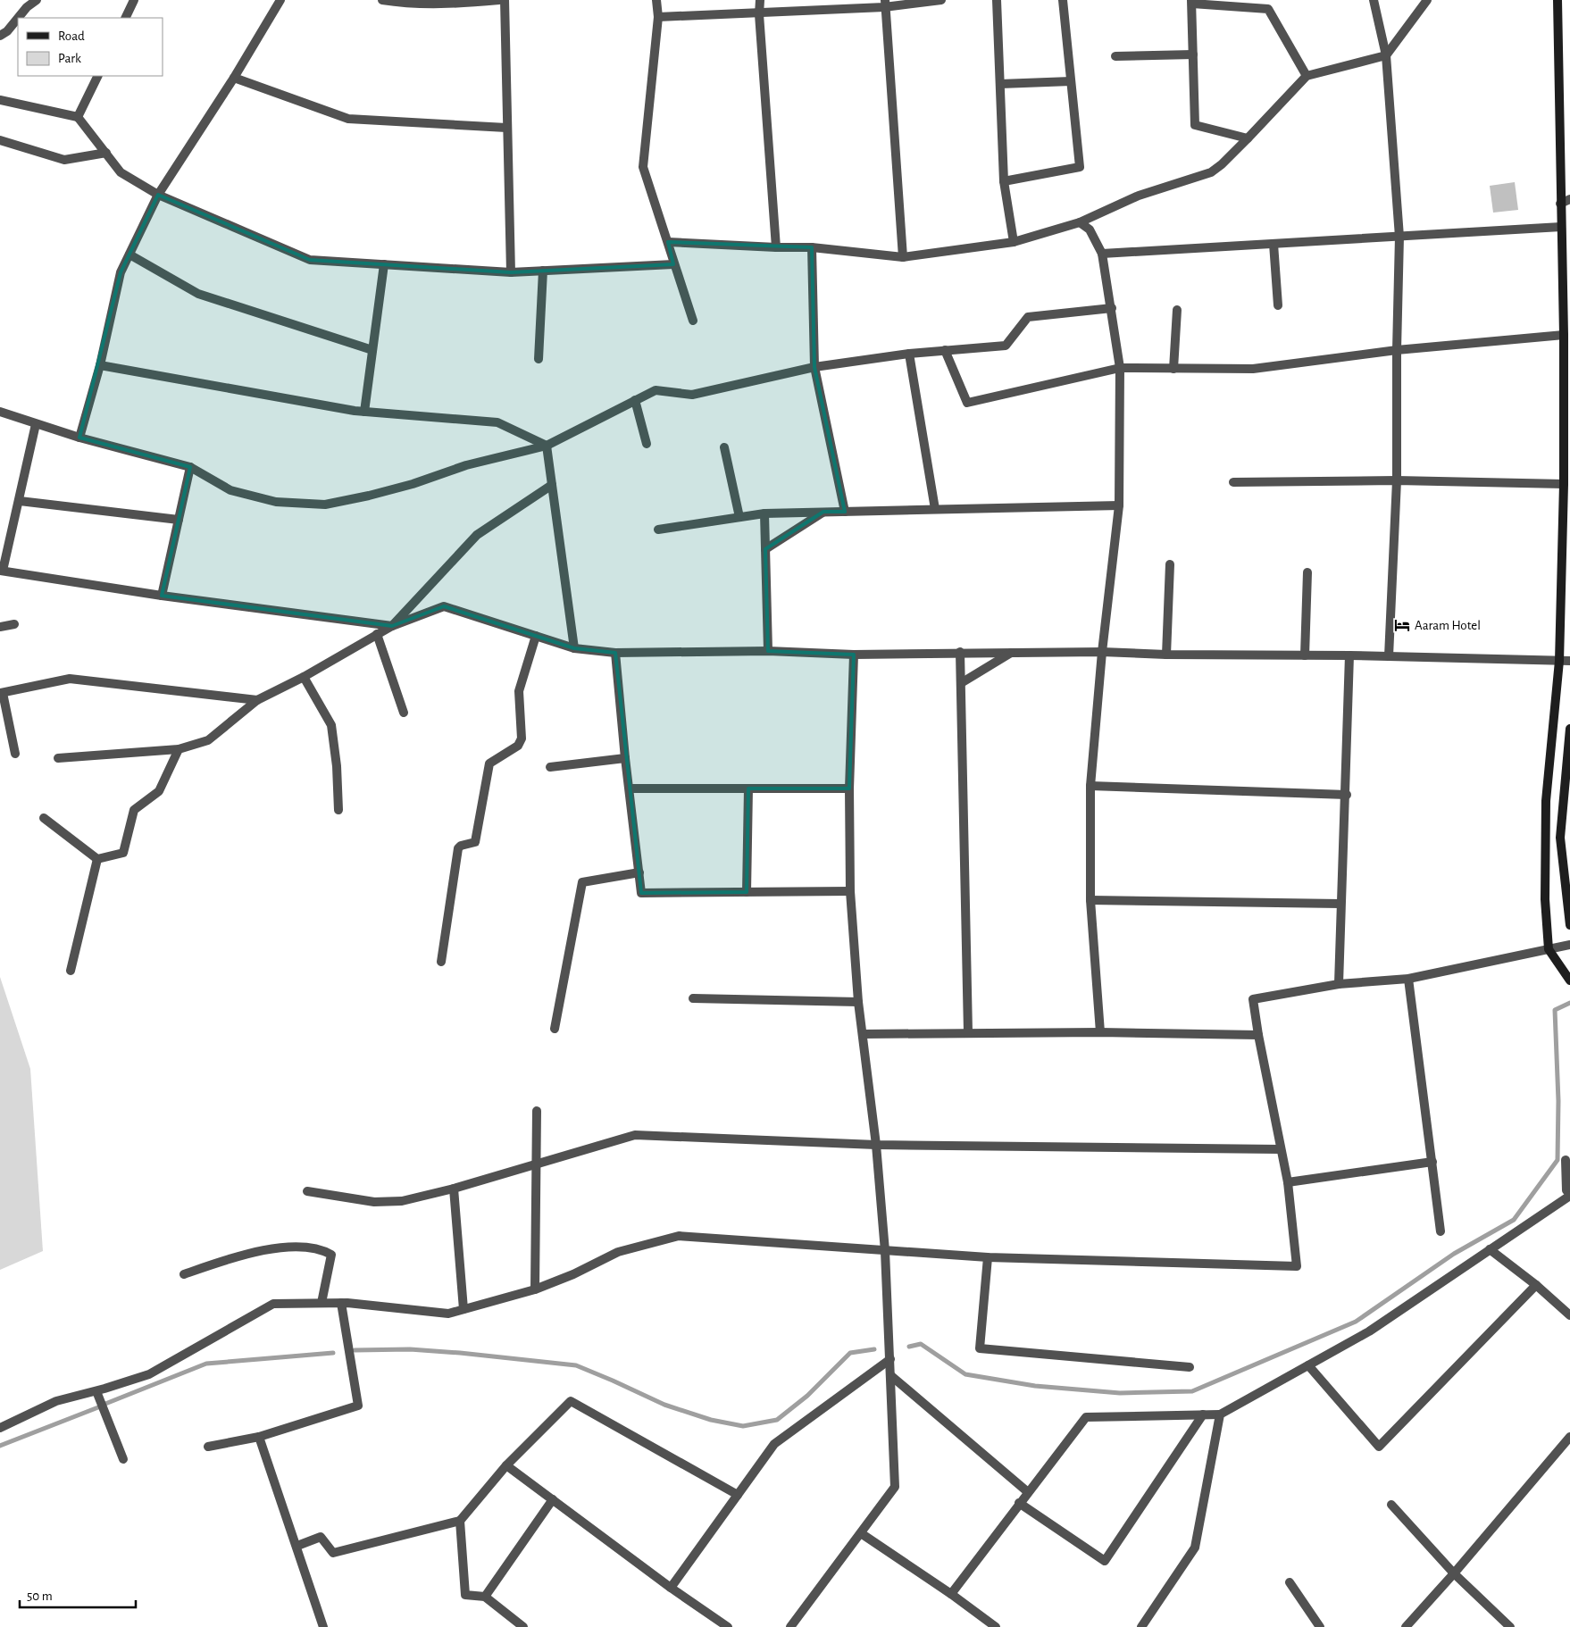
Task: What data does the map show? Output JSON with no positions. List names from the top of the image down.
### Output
{
  "places": {
    "hotel": ["Aaram Hotel"]
  },
  "legend": ["Road", "Park"],
  "scale_bar": "50 m"
}
